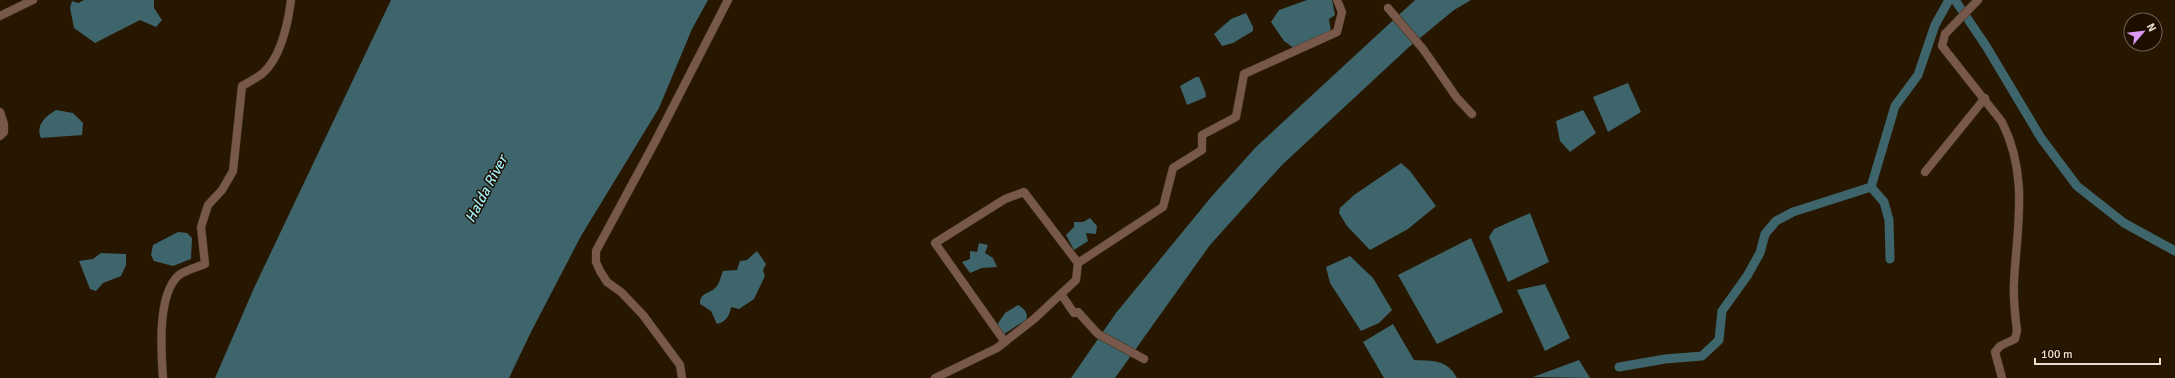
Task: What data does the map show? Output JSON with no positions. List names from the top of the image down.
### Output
{
  "water": ["Halda River"],
  "scale_bar": "100 m",
  "north": "top right"
}
